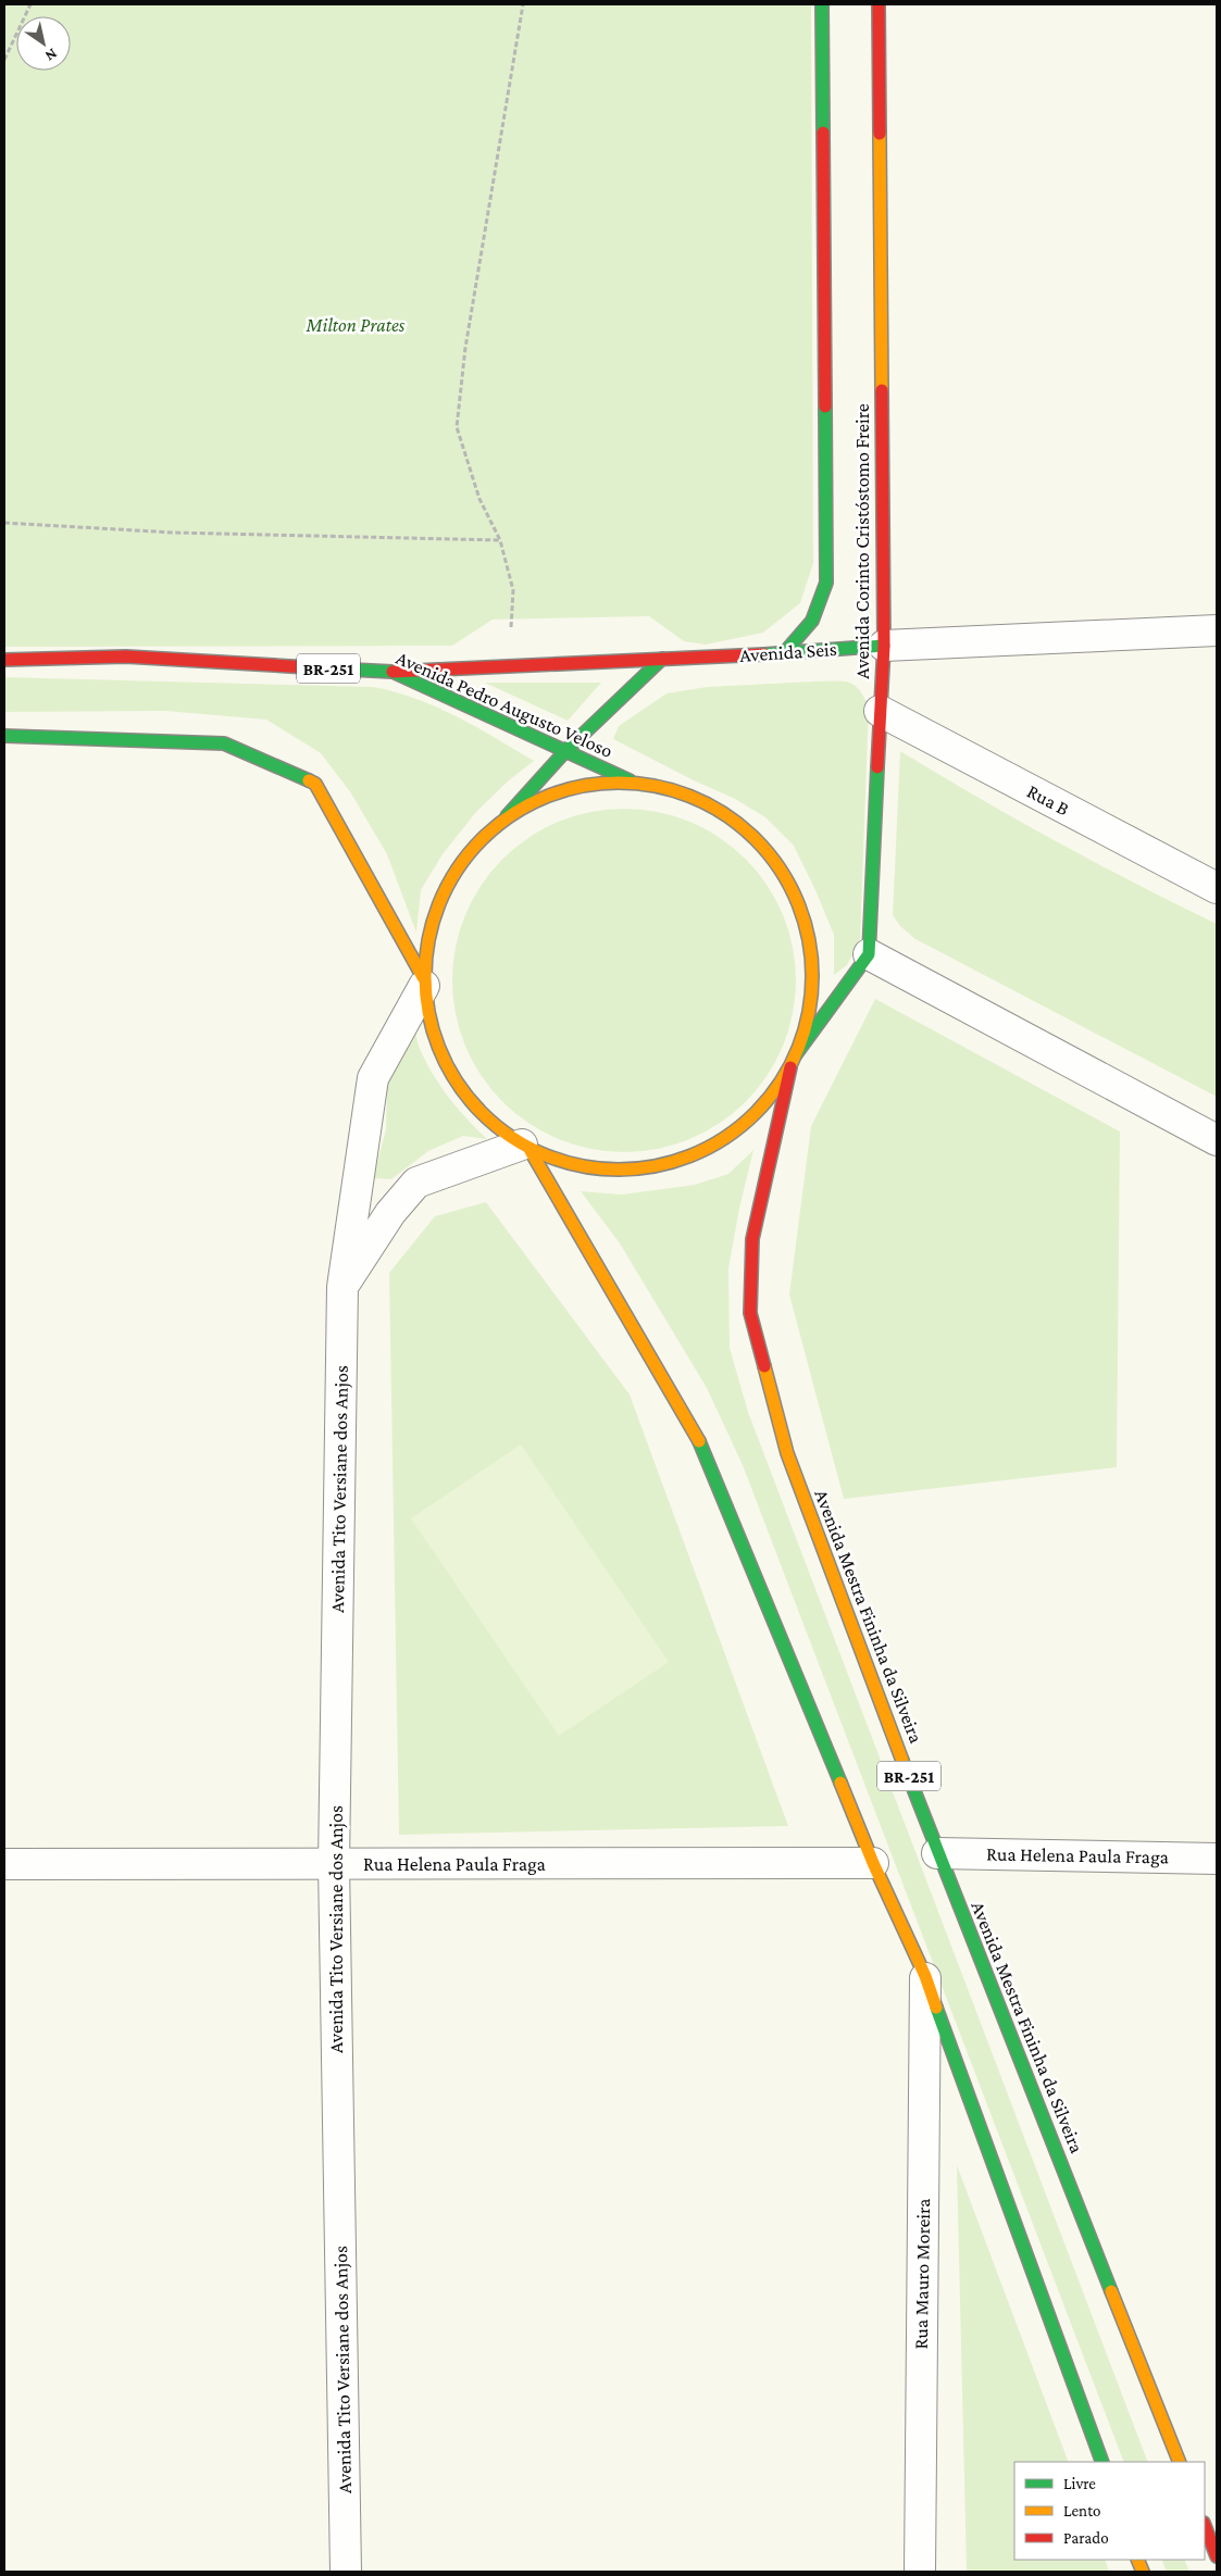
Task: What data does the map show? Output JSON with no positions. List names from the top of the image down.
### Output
{
  "streets": {
    "main road": [
      "Avenida Corinto Cristóstomo Freire",
      "Avenida Seis",
      "BR-251",
      "Avenida Pedro Augusto Veloso",
      "Avenida Mestra Fininha da Silveira"
    ],
    "street": [
      "Rua B",
      "Avenida Tito Versiane dos Anjos",
      "Rua Helena Paula Fraga",
      "Rua Mauro Moreira"
    ]
  },
  "crossings": [
    ["Avenida Corinto Cristóstomo Freire", "Avenida Seis"],
    ["Avenida Corinto Cristóstomo Freire", "Rua B"],
    ["Avenida Seis", "Avenida Pedro Augusto Veloso"],
    ["Avenida Tito Versiane dos Anjos", "Rua Helena Paula Fraga"],
    ["Avenida Mestra Fininha da Silveira", "Rua Helena Paula Fraga"]
  ],
  "parks": ["Milton Prates"],
  "legend": ["Livre", "Lento", "Parado"],
  "north": "bottom right"
}
